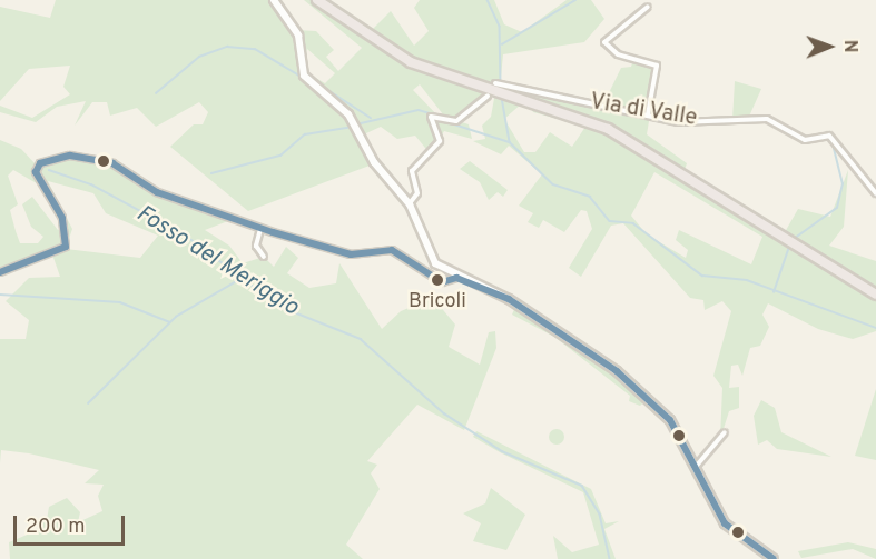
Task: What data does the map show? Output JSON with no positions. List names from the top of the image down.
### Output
{
  "streets": {
    "street": ["Via di Valle"]
  },
  "water": ["Fosso del Meriggio"],
  "places": ["Bricoli"],
  "scale_bar": "200 m",
  "north": "right"
}
